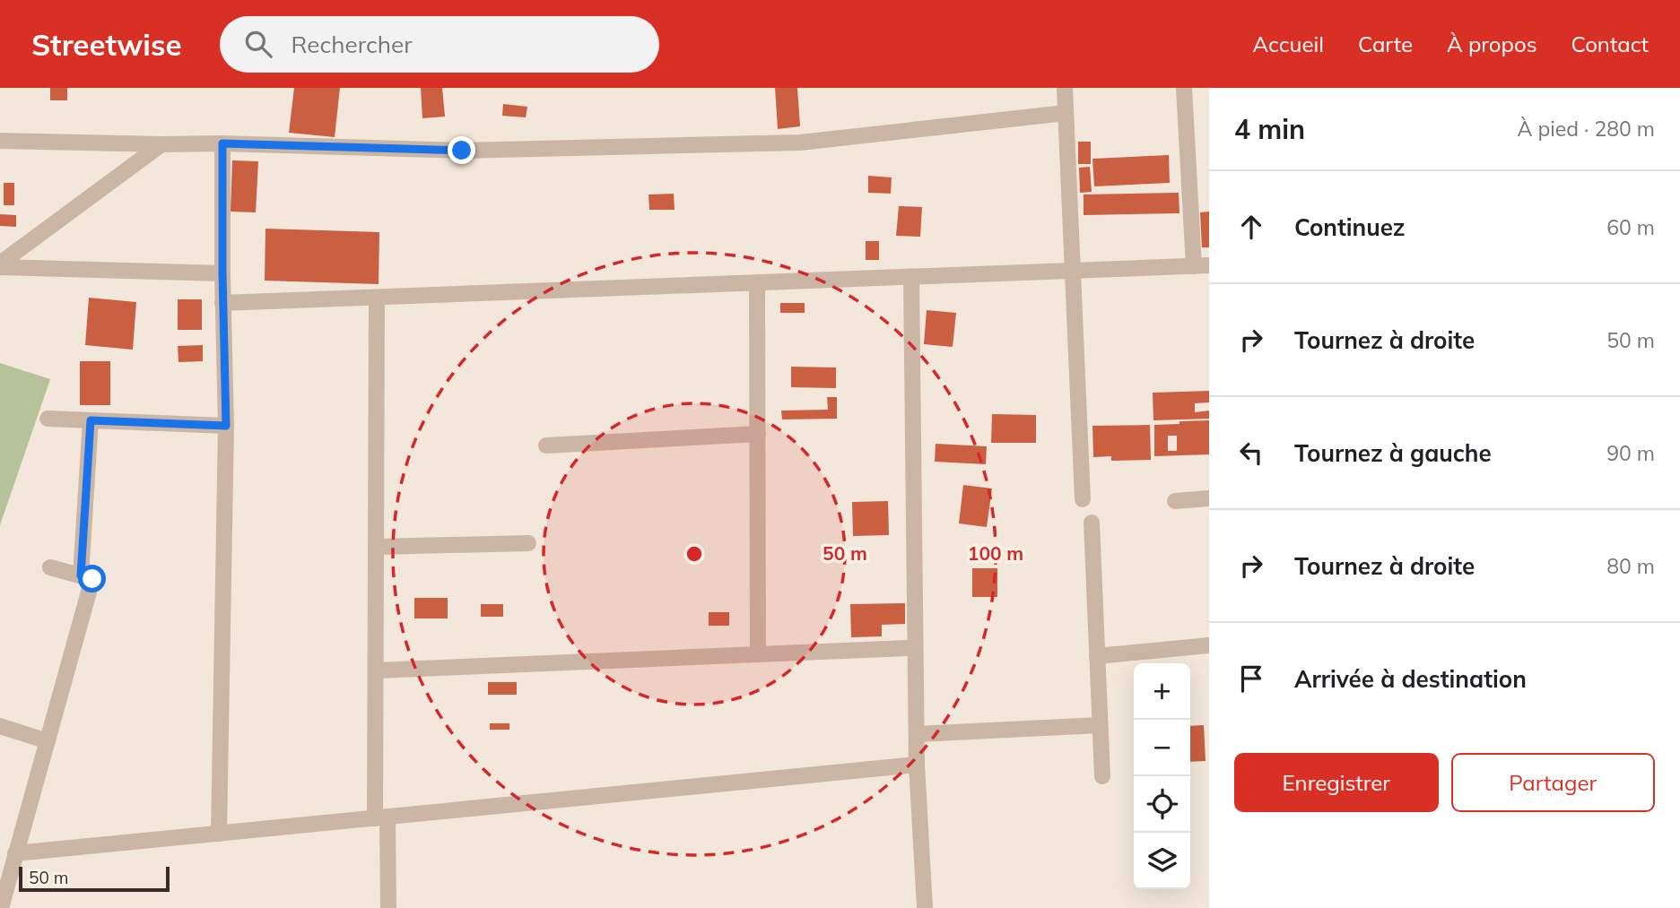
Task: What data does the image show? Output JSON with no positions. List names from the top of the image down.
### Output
{
  "scale_bar": "50 m",
  "page": {
    "header": "Streetwise",
    "search": "Rechercher",
    "nav": [
      "Accueil",
      "Carte",
      "À propos",
      "Contact"
    ],
    "heading": ["4 min", "À pied · 280 m"],
    "list": [
      ["Continuez", "60 m"],
      ["Tournez à droite", "50 m"],
      ["Tournez à gauche", "90 m"],
      ["Tournez à droite", "80 m"],
      "Arrivée à destination"
    ],
    "map_buttons": ["+", "−"],
    "buttons": ["Enregistrer", "Partager"],
    "scale": "50 m"
  },
  "rings": ["50 m", "100 m"]
}
